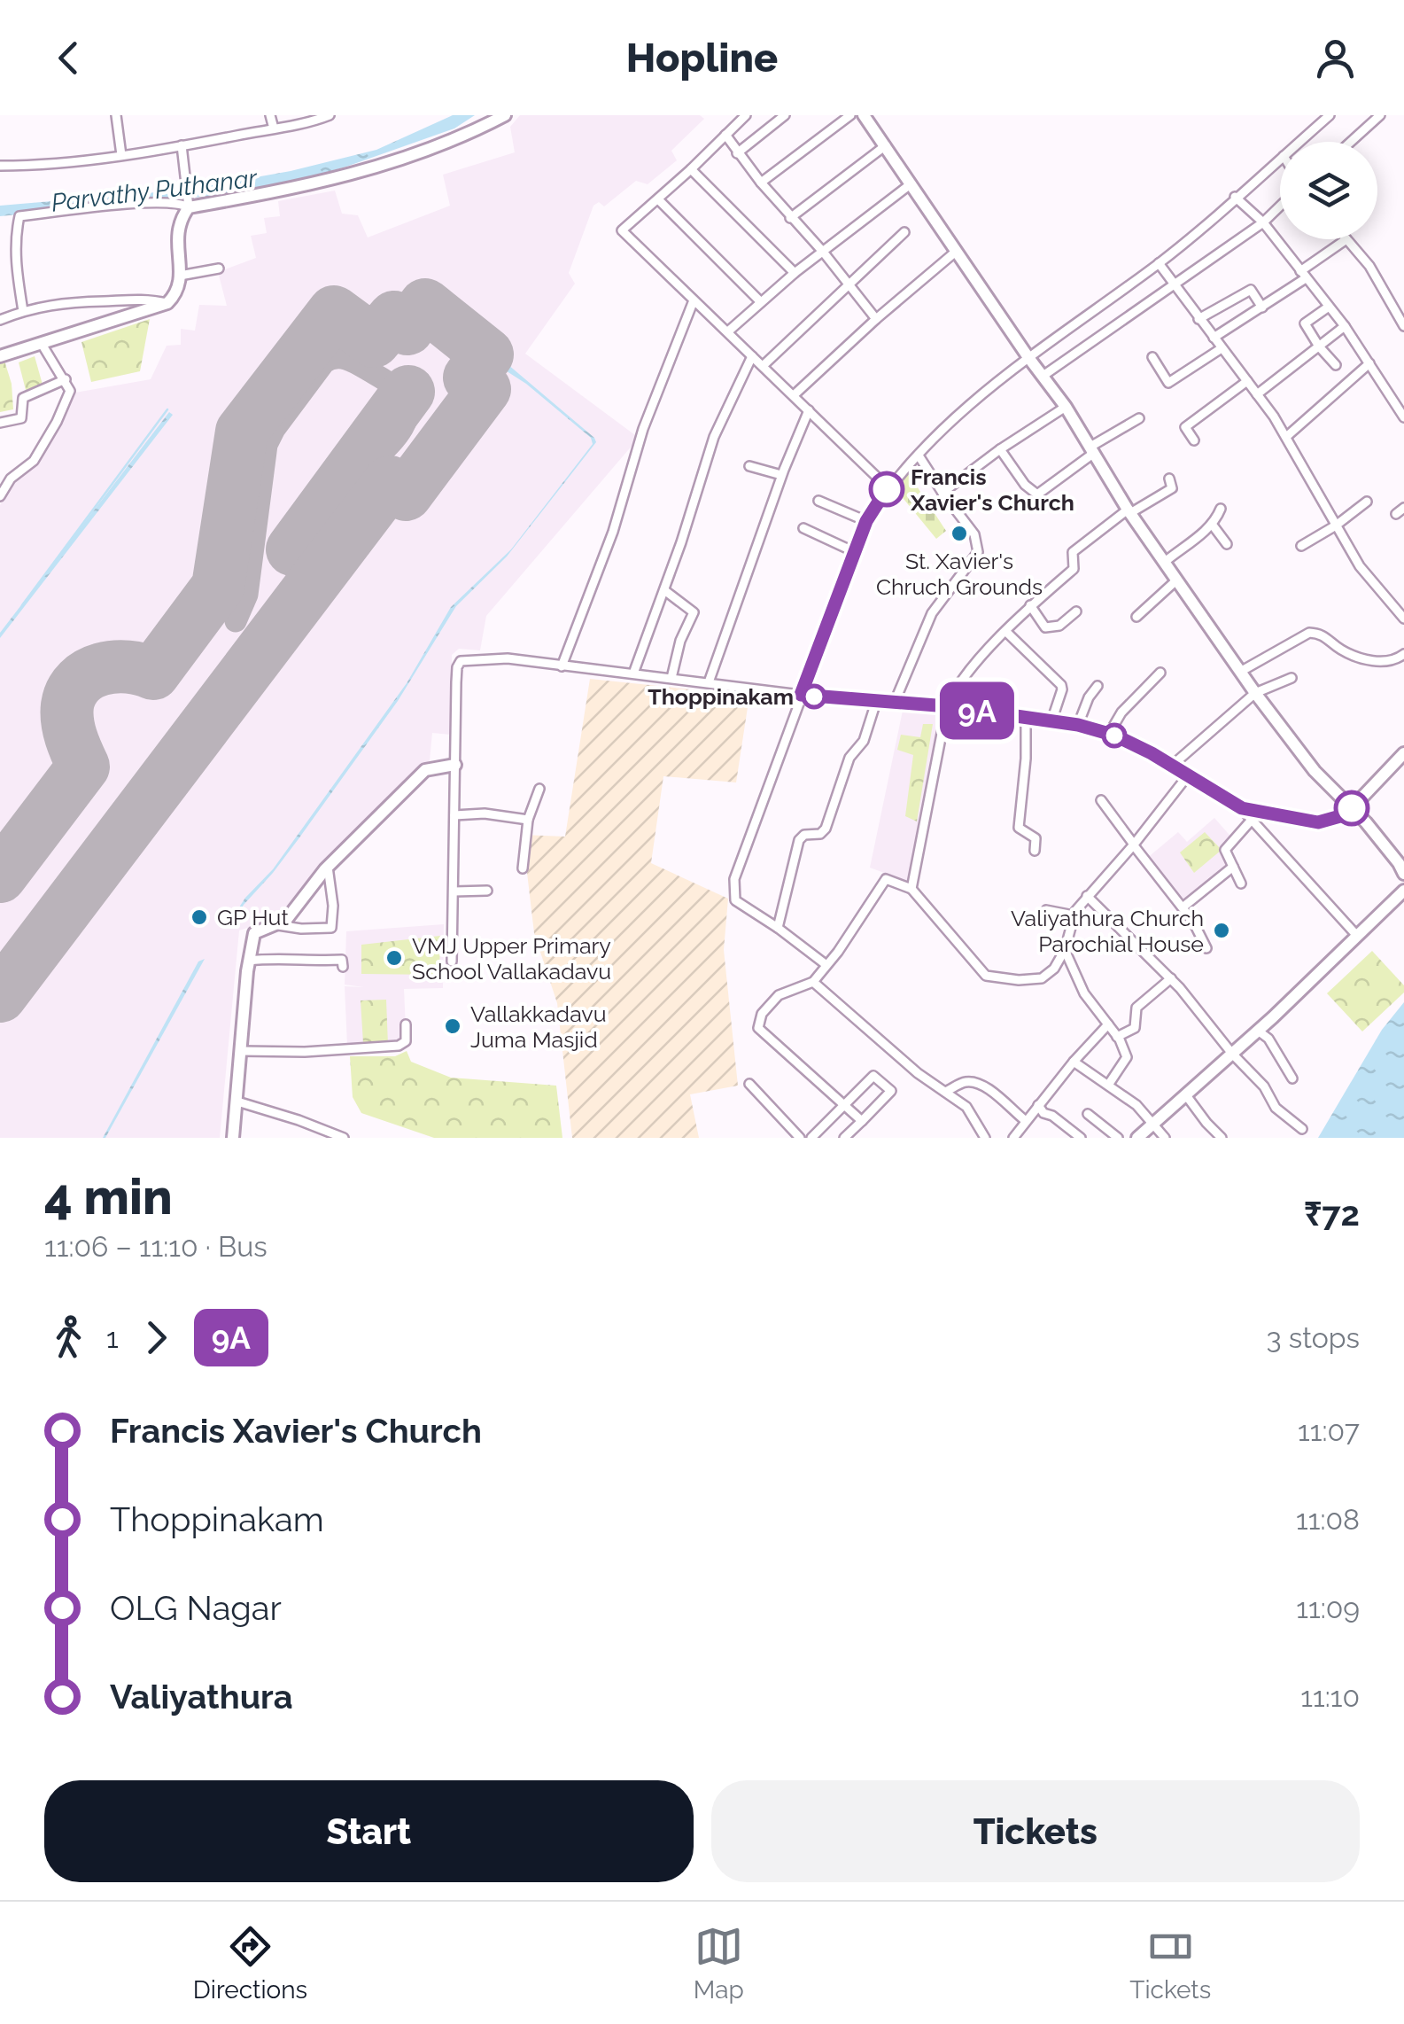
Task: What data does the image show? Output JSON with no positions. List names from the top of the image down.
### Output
{
  "water": ["Parvathy Puthanar"],
  "places": [
    "Francis Xavier's Church",
    "St. Xavier's Chruch Grounds",
    "Thoppinakam",
    "GP Hut",
    "Valiyathura Church Parochial House",
    "VMJ Upper Primary School Vallakadavu",
    "Vallakkadavu Juma Masjid"
  ],
  "lines": ["bus line 9A"],
  "page": {
    "header": "Hopline",
    "on_map": "9A",
    "heading": ["4 min", "11:06 – 11:10 · Bus", "₹72"],
    "legs": ["1", "9A", "3 stops"],
    "list": [
      {
        "name": "Francis Xavier's Church",
        "value": "11:07"
      },
      {
        "name": "Thoppinakam",
        "value": "11:08"
      },
      {
        "name": "OLG Nagar",
        "value": "11:09"
      },
      {
        "name": "Valiyathura",
        "value": "11:10"
      }
    ],
    "buttons": ["Start", "Tickets"],
    "tabs": ["Directions", "Map", "Tickets"]
  }
}
